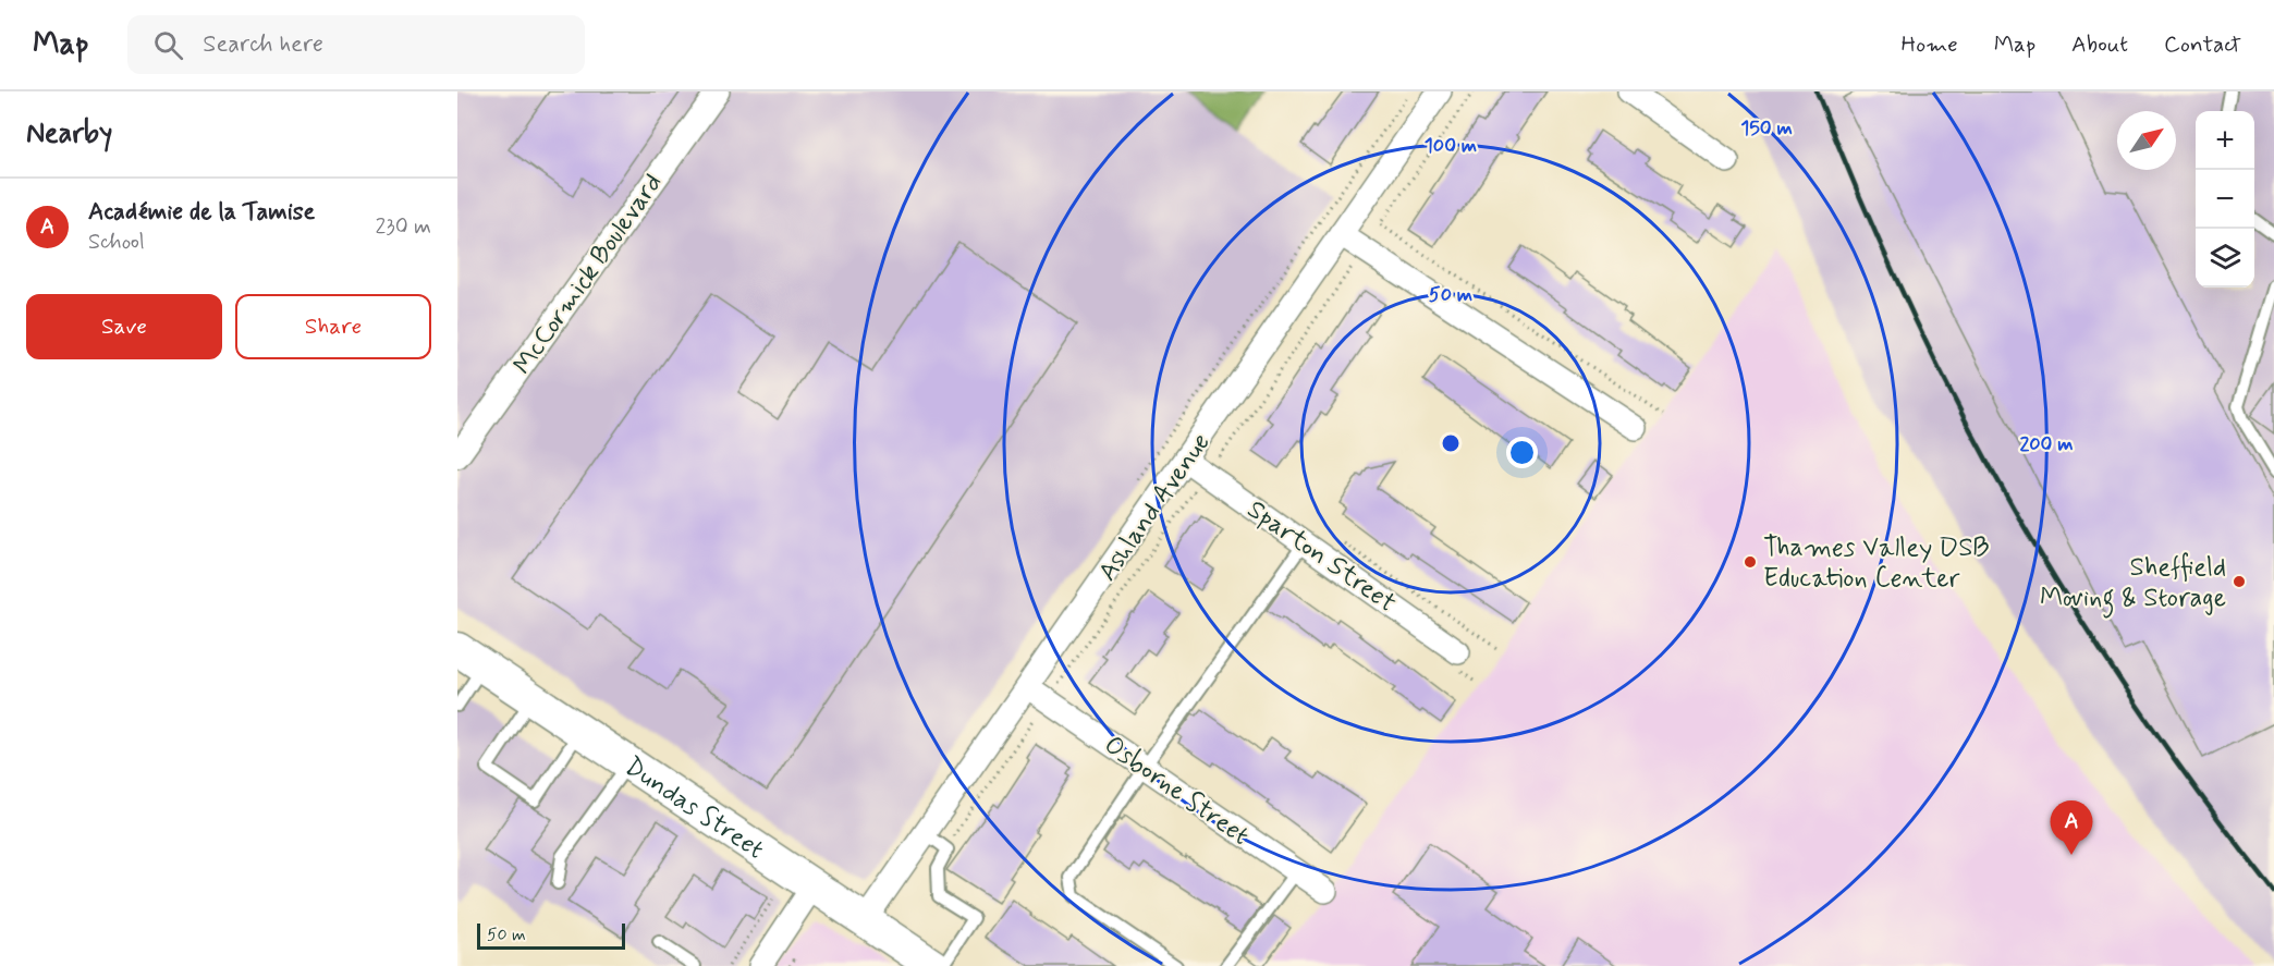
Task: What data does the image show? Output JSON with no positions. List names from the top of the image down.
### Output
{
  "streets": {
    "main road": ["Dundas Street"],
    "street": [
      "McCormick Boulevard",
      "Ashland Avenue",
      "Sparton Street",
      "Osborne Street"
    ]
  },
  "crossings": [
    ["Ashland Avenue", "Sparton Street"],
    ["Ashland Avenue", "Osborne Street"],
    ["Ashland Avenue", "Dundas Street"]
  ],
  "places": ["Thames Valley DSB Education Center", "Sheffield Moving & Storage"],
  "scale_bar": "50 m",
  "north": "top right",
  "page": {
    "header": "Map",
    "search": "Search here",
    "nav": [
      "Home",
      "Map",
      "About",
      "Contact"
    ],
    "heading": "Nearby",
    "map_buttons": ["+", "−"],
    "list": [
      {
        "mark": "A",
        "name": "Académie de la Tamise",
        "note": "School",
        "value": "230 m"
      }
    ],
    "buttons": ["Save", "Share"],
    "pins": "A",
    "scale": "50 m"
  },
  "rings": [
    "150 m",
    "100 m",
    "50 m",
    "200 m"
  ]
}
